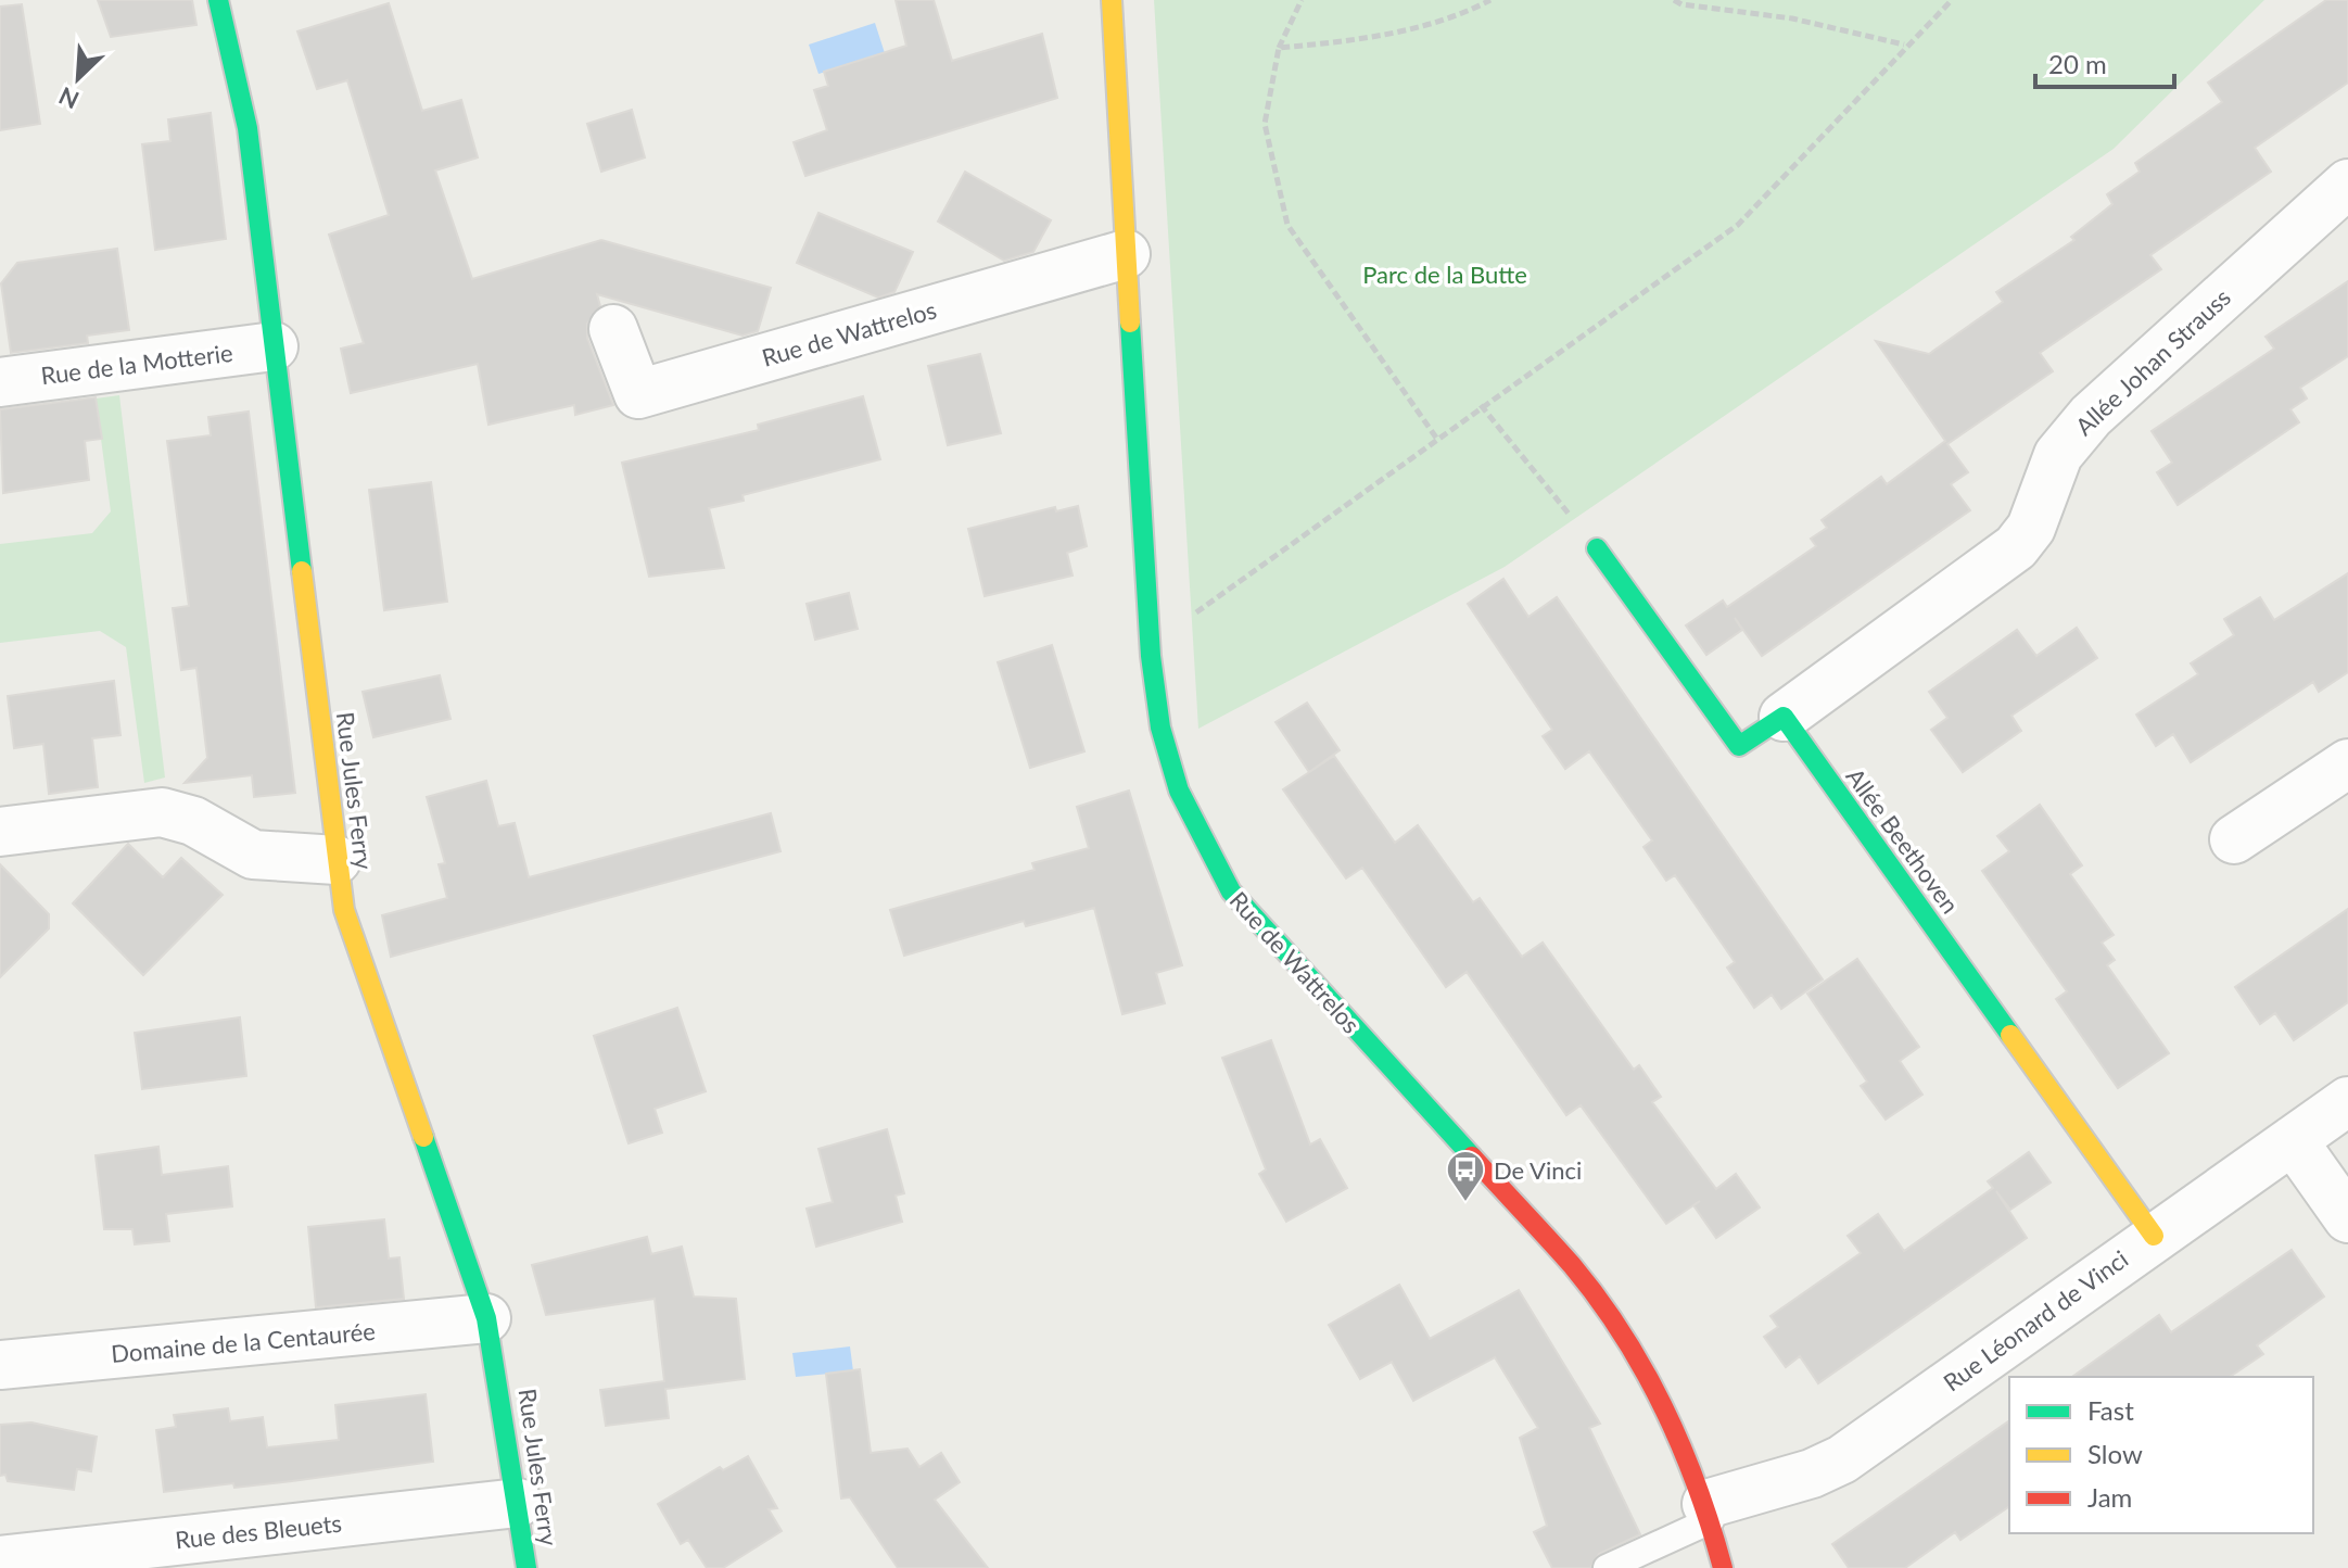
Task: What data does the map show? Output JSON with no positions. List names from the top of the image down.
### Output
{
  "streets": {
    "street": [
      "Rue de Wattrelos",
      "Allée Johan Strauss",
      "Rue de la Motterie",
      "Rue Jules Ferry",
      "Allée Beethoven",
      "Rue Léonard de Vinci",
      "Domaine de la Centaurée",
      "Rue des Bleuets"
    ]
  },
  "crossings": [
    ["Rue de Wattrelos", "Rue Léonard de Vinci"],
    ["Allée Johan Strauss", "Allée Beethoven"],
    ["Rue de la Motterie", "Rue Jules Ferry"],
    ["Rue Jules Ferry", "Domaine de la Centaurée"],
    ["Rue Jules Ferry", "Rue des Bleuets"],
    ["Allée Beethoven", "Rue Léonard de Vinci"]
  ],
  "parks": ["Parc de la Butte"],
  "places": {
    "bus stop": ["De Vinci"]
  },
  "legend": ["Fast", "Slow", "Jam"],
  "scale_bar": "20 m",
  "north": "bottom left"
}
